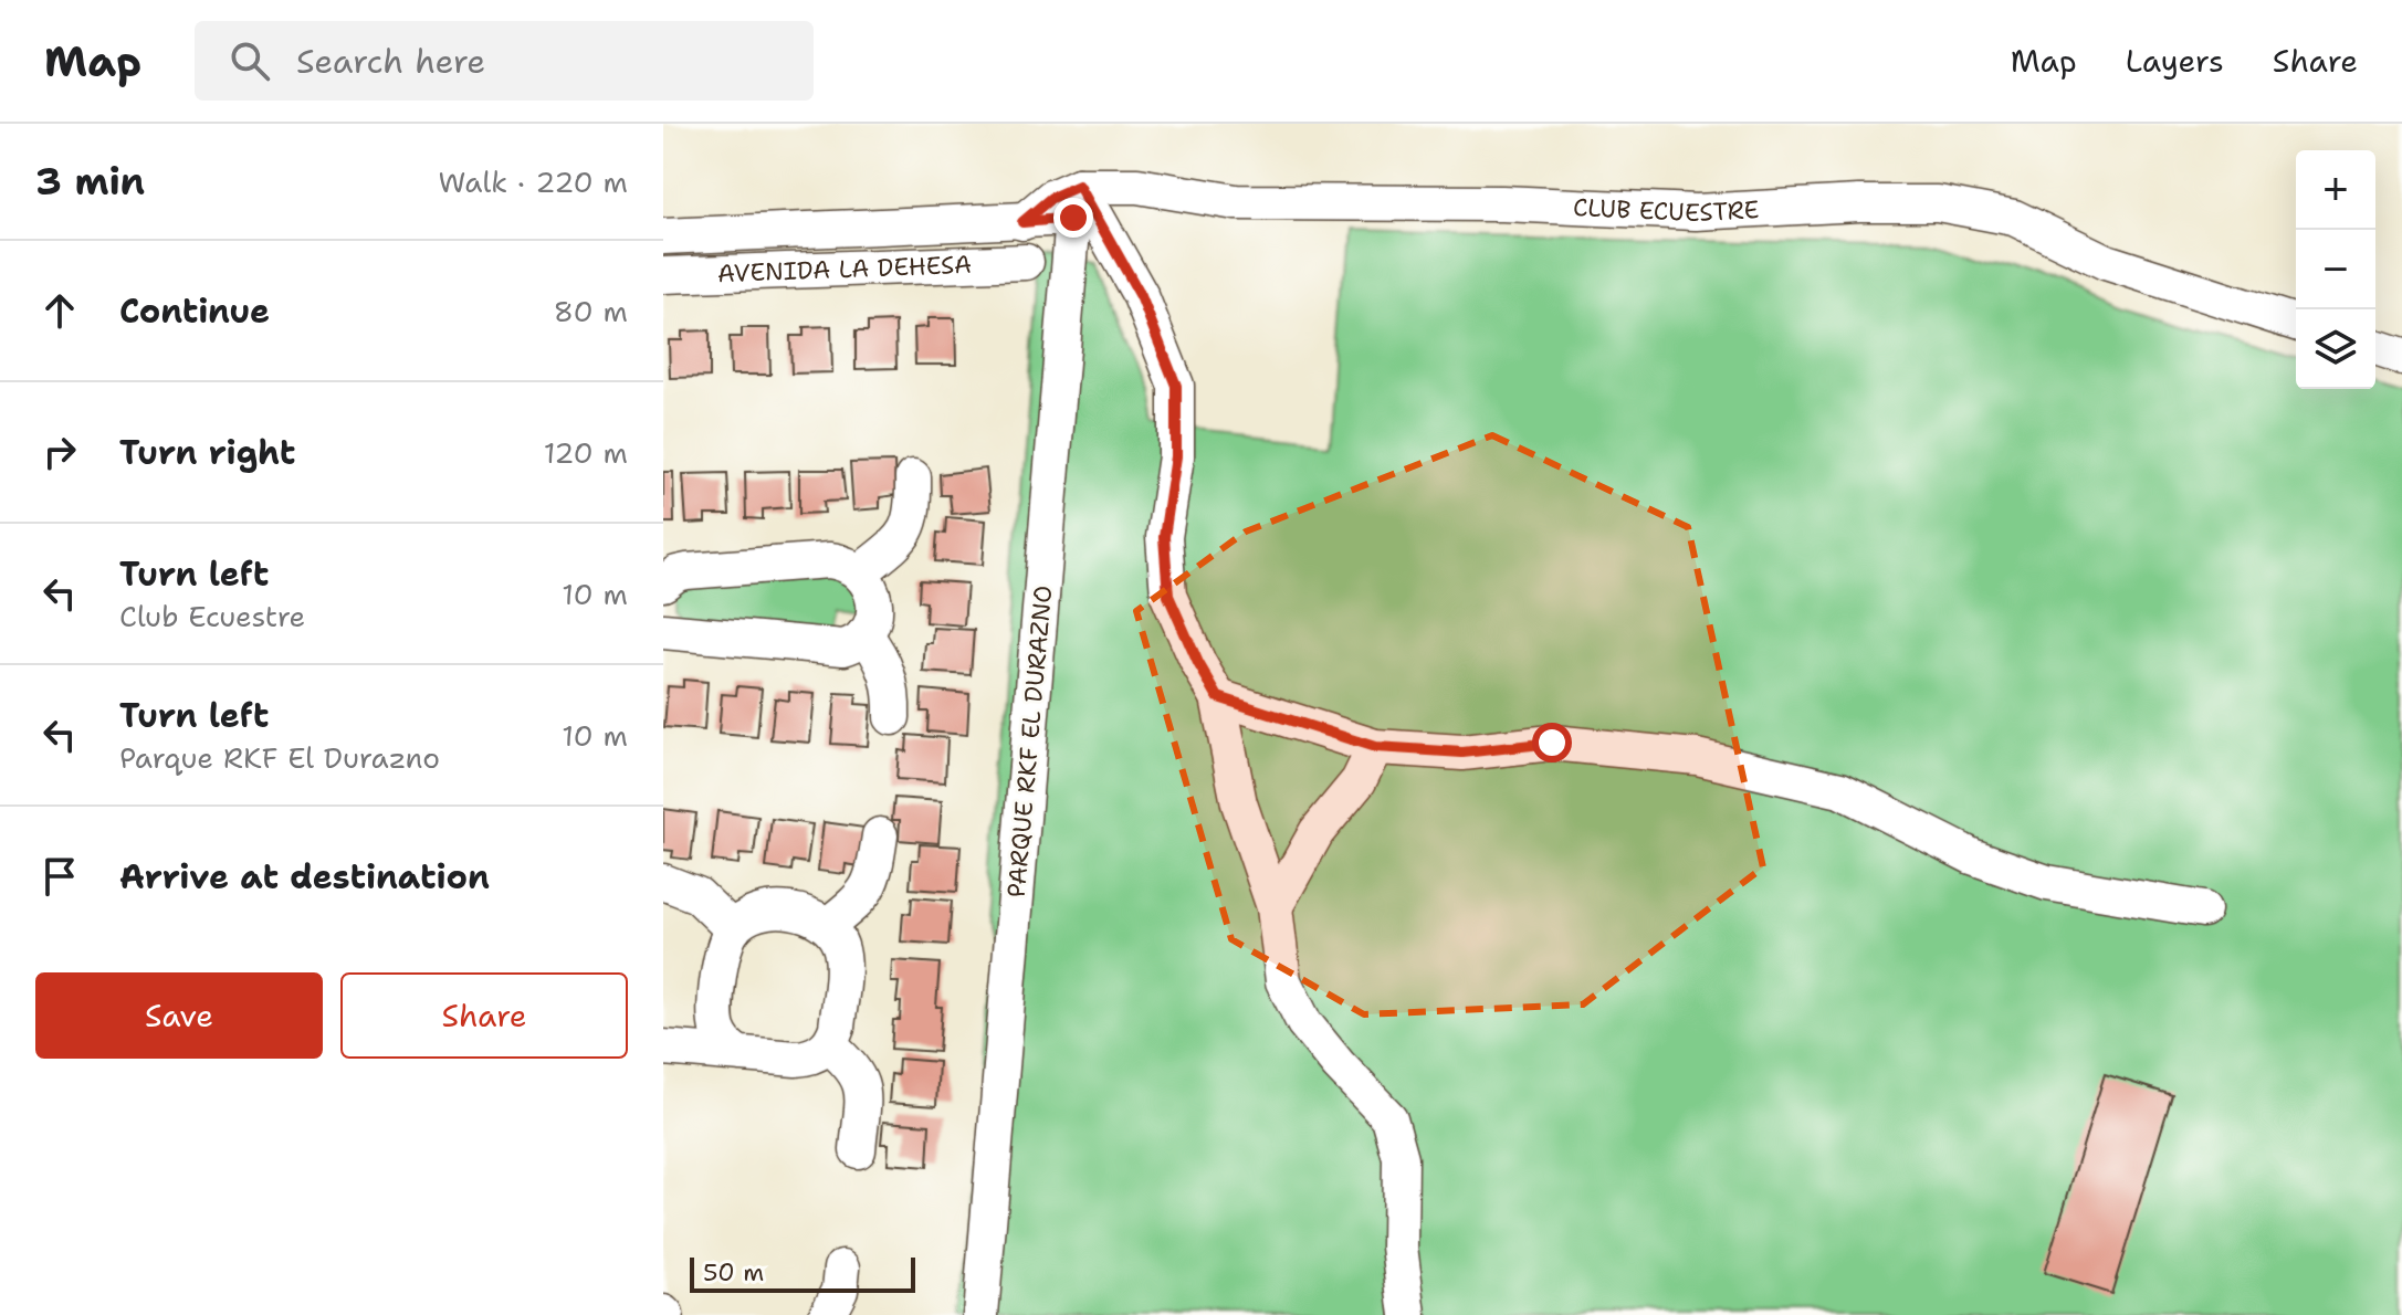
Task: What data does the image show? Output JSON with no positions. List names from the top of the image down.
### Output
{
  "streets": {
    "street": ["CLUB ECUESTRE", "AVENIDA LA DEHESA", "PARQUE RKF EL DURAZNO"]
  },
  "crossings": [
    ["CLUB ECUESTRE", "AVENIDA LA DEHESA"],
    ["CLUB ECUESTRE", "PARQUE RKF EL DURAZNO"],
    ["AVENIDA LA DEHESA", "PARQUE RKF EL DURAZNO"]
  ],
  "scale_bar": "50 m",
  "page": {
    "header": "Map",
    "search": "Search here",
    "nav": ["Map", "Layers", "Share"],
    "heading": ["3 min", "Walk · 220 m"],
    "map_buttons": ["+", "−"],
    "list": [
      ["Continue", "80 m"],
      ["Turn right", "120 m"],
      ["Turn left", "Club Ecuestre", "10 m"],
      ["Turn left", "Parque RKF El Durazno", "10 m"],
      "Arrive at destination"
    ],
    "buttons": ["Save", "Share"],
    "scale": "50 m"
  }
}
